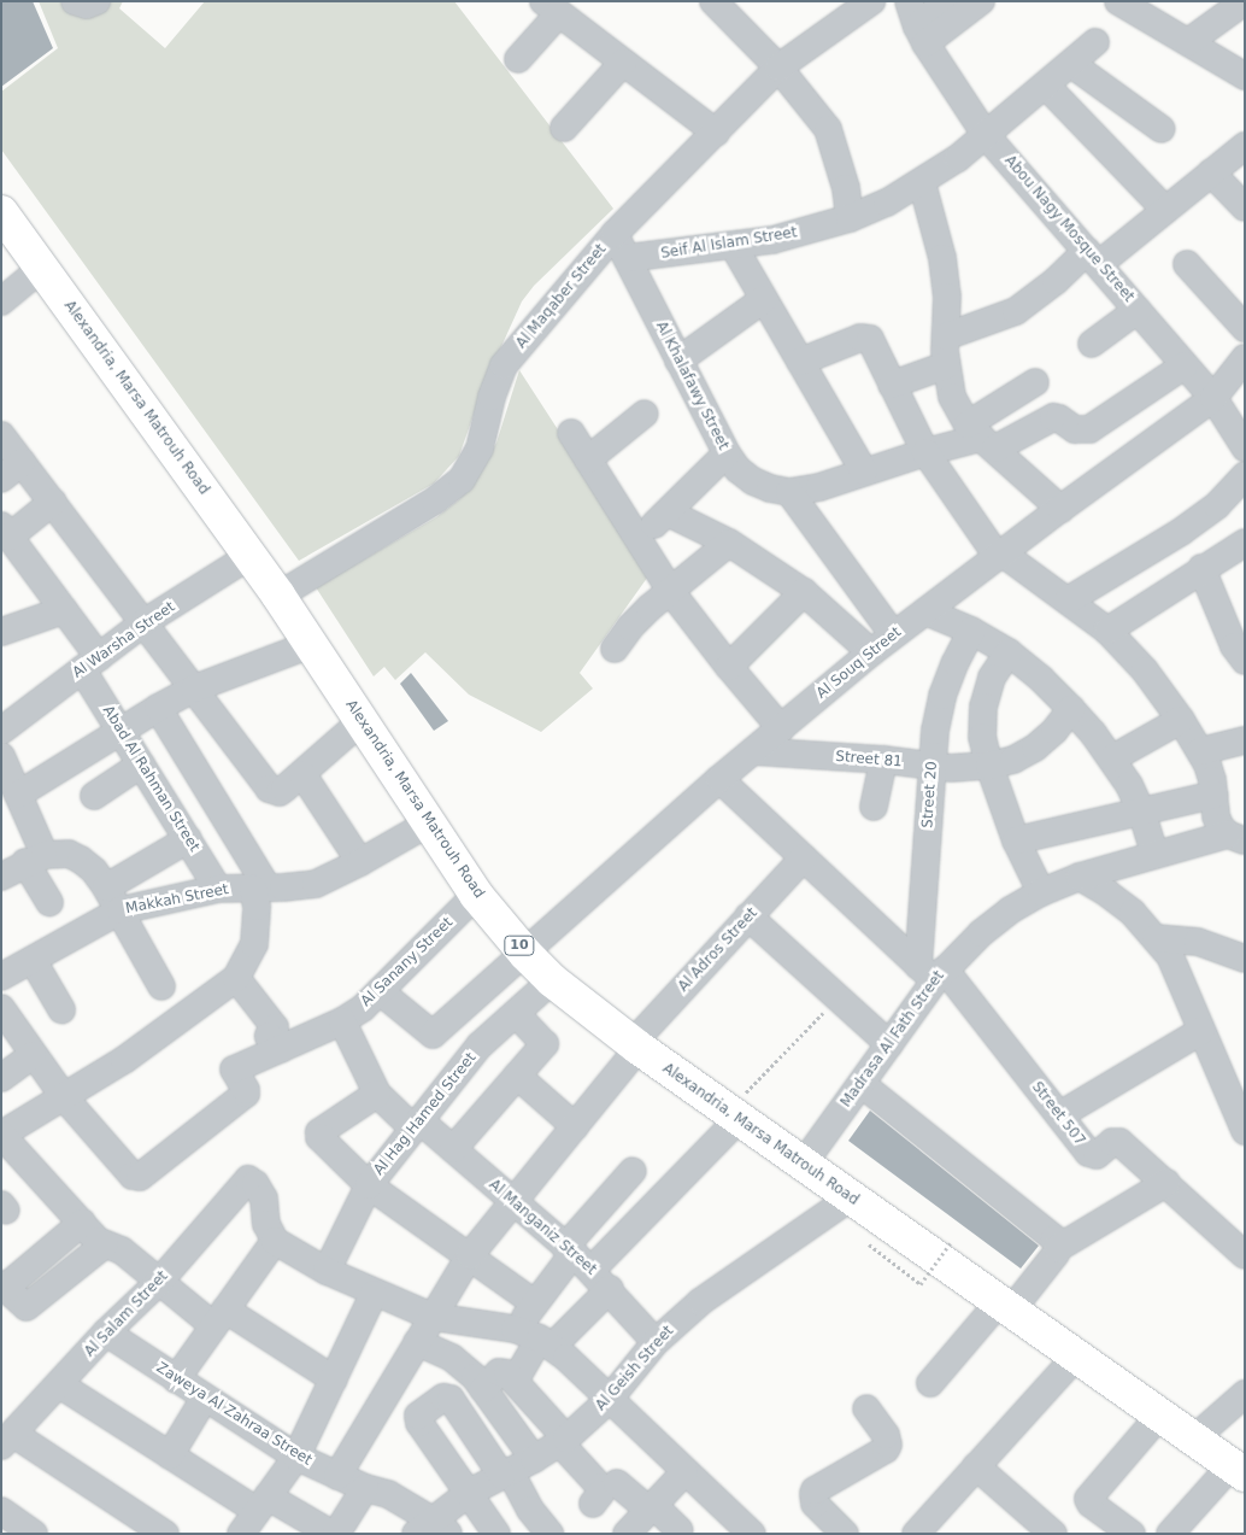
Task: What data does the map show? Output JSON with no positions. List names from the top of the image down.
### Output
{
  "streets": {
    "main road": ["Alexandria, Marsa Matrouh Road", "10"],
    "street": [
      "Abou Nagy Mosque Street",
      "Seif Al Islam Street",
      "Al Maqaber Street",
      "Al Khalafawy Street",
      "Al Warsha Street",
      "Al Souq Street",
      "Street 81",
      "Abad Al Rahman Street",
      "Street 20",
      "Makkah Street",
      "Al Adros Street",
      "Al Sanany Street",
      "Madrasa Al Fath Street",
      "Al Hag Hamed Street",
      "Street 507",
      "Al Manganiz Street",
      "Al Salam Street",
      "Al Geish Street",
      "Zaweya Al Zahraa Street"
    ]
  },
  "crossings": [
    ["Abou Nagy Mosque Street", "Seif Al Islam Street"],
    ["Abou Nagy Mosque Street", "Al Souq Street"],
    ["Seif Al Islam Street", "Al Khalafawy Street"],
    ["Al Maqaber Street", "Al Khalafawy Street"],
    ["Al Maqaber Street", "Alexandria, Marsa Matrouh Road"],
    ["Alexandria, Marsa Matrouh Road", "Al Warsha Street"],
    ["Alexandria, Marsa Matrouh Road", "Al Souq Street"],
    ["Alexandria, Marsa Matrouh Road", "Makkah Street"],
    ["Alexandria, Marsa Matrouh Road", "Al Adros Street"],
    ["Alexandria, Marsa Matrouh Road", "Al Sanany Street"],
    ["Alexandria, Marsa Matrouh Road", "Madrasa Al Fath Street"],
    ["Alexandria, Marsa Matrouh Road", "Al Hag Hamed Street"],
    ["Alexandria, Marsa Matrouh Road", "Al Geish Street"],
    ["Al Warsha Street", "Abad Al Rahman Street"],
    ["Al Souq Street", "Street 81"],
    ["Al Souq Street", "Al Sanany Street"],
    ["Al Souq Street", "Street 507"],
    ["Street 81", "Street 20"],
    ["Abad Al Rahman Street", "Makkah Street"],
    ["Street 20", "Madrasa Al Fath Street"],
    ["Street 20", "Street 507"],
    ["Al Adros Street", "Street 507"],
    ["Al Adros Street", "Al Manganiz Street"],
    ["Al Adros Street", "Zaweya Al Zahraa Street"],
    ["Al Sanany Street", "Al Manganiz Street"],
    ["Madrasa Al Fath Street", "Street 507"],
    ["Al Hag Hamed Street", "Al Manganiz Street"],
    ["Al Manganiz Street", "Al Geish Street"],
    ["Al Salam Street", "Zaweya Al Zahraa Street"],
    ["Al Geish Street", "Zaweya Al Zahraa Street"]
  ]
}
